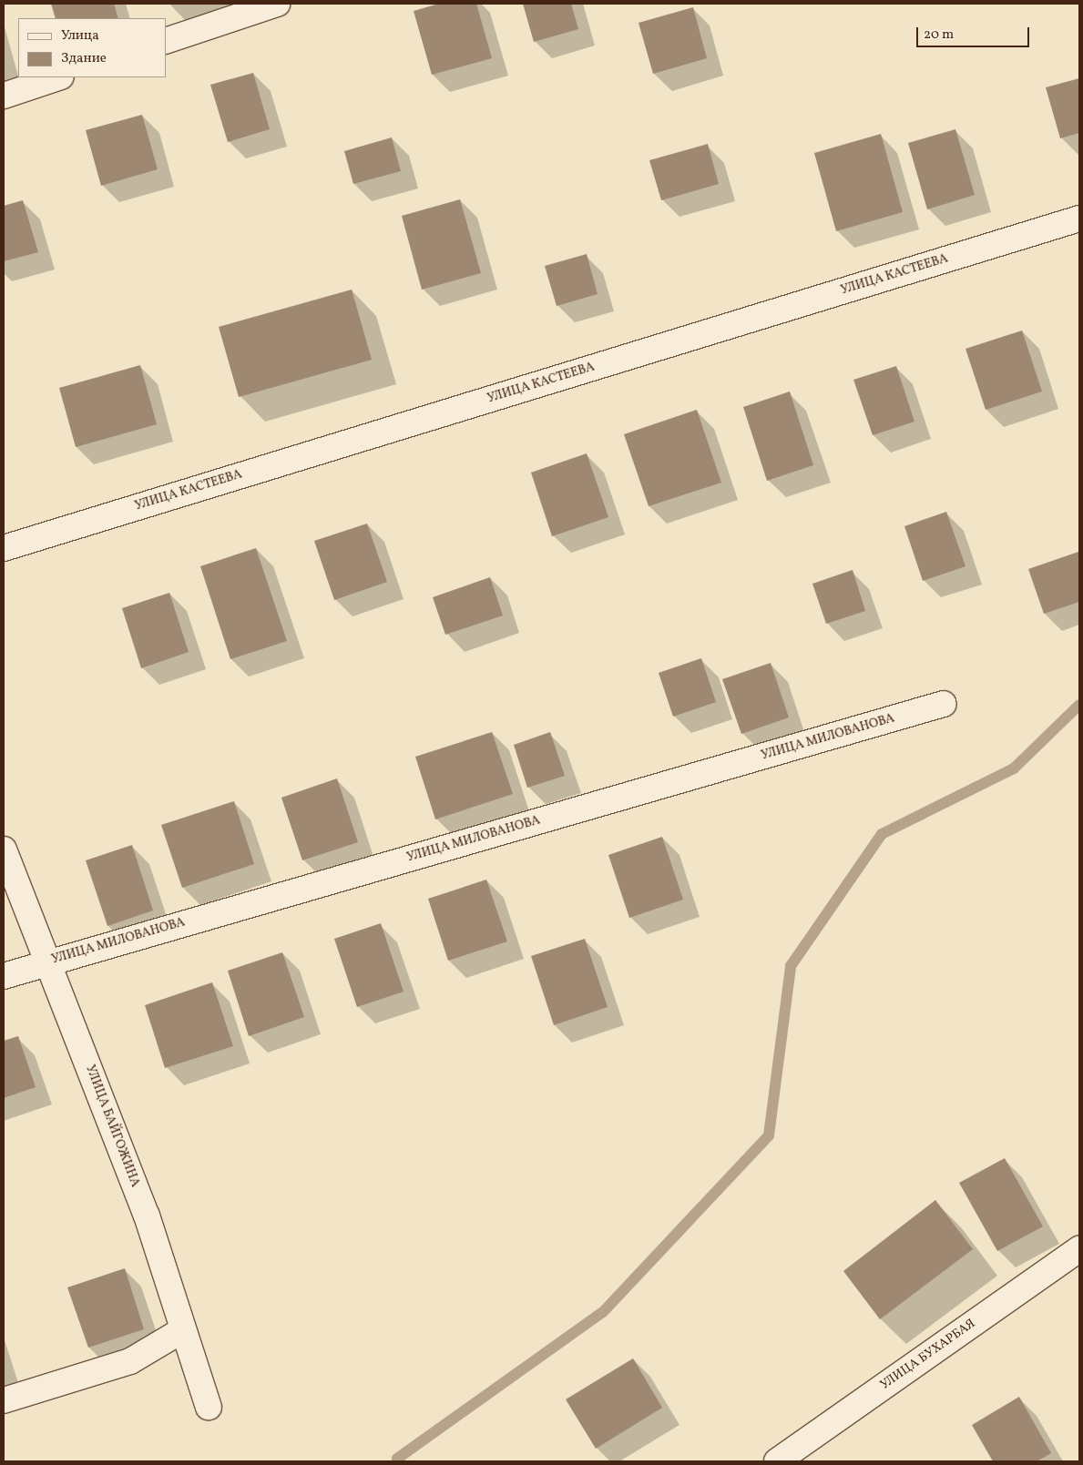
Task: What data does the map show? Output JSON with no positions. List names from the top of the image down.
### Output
{
  "streets": {
    "street": [
      "УЛИЦА КАСТЕЕВА",
      "УЛИЦА МИЛОВАНОВА",
      "УЛИЦА БАЙГОЖИНА",
      "УЛИЦА БУХАРБАЯ"
    ]
  },
  "crossings": [
    ["УЛИЦА МИЛОВАНОВА", "УЛИЦА БАЙГОЖИНА"]
  ],
  "legend": ["Улица", "Здание"],
  "scale_bar": "20 m"
}
